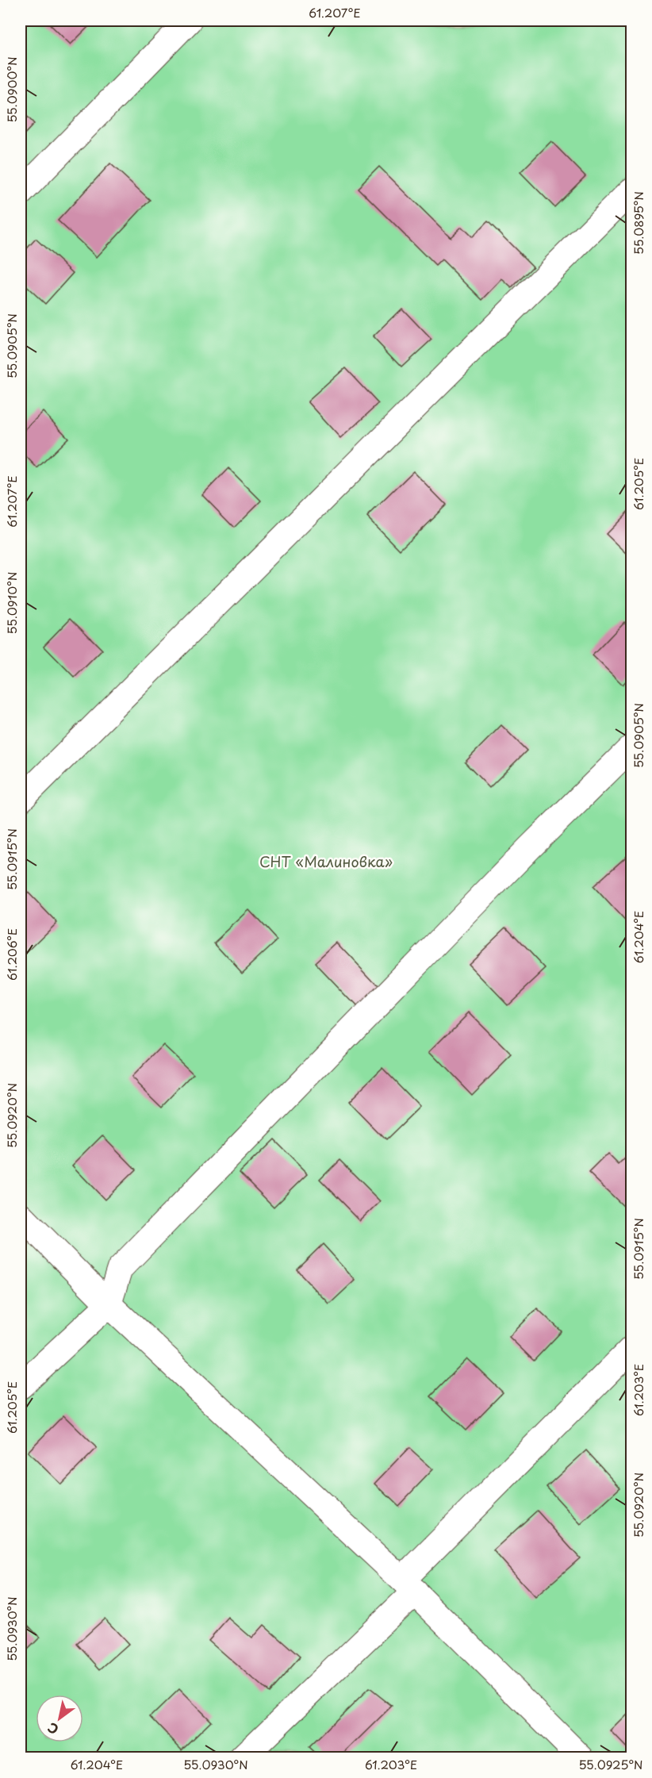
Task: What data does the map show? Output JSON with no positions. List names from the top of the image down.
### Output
{
  "parks": ["СНТ «Малиновка»"],
  "north": "bottom left",
  "coordinates": [
    "61.207°E",
    "55.0900°N",
    "55.0895°N",
    "55.0905°N",
    "61.205°E",
    "55.0910°N",
    "55.0915°N",
    "61.204°E",
    "61.206°E",
    "55.0920°N",
    "61.203°E",
    "55.0930°N",
    "55.0925°N"
  ]
}
